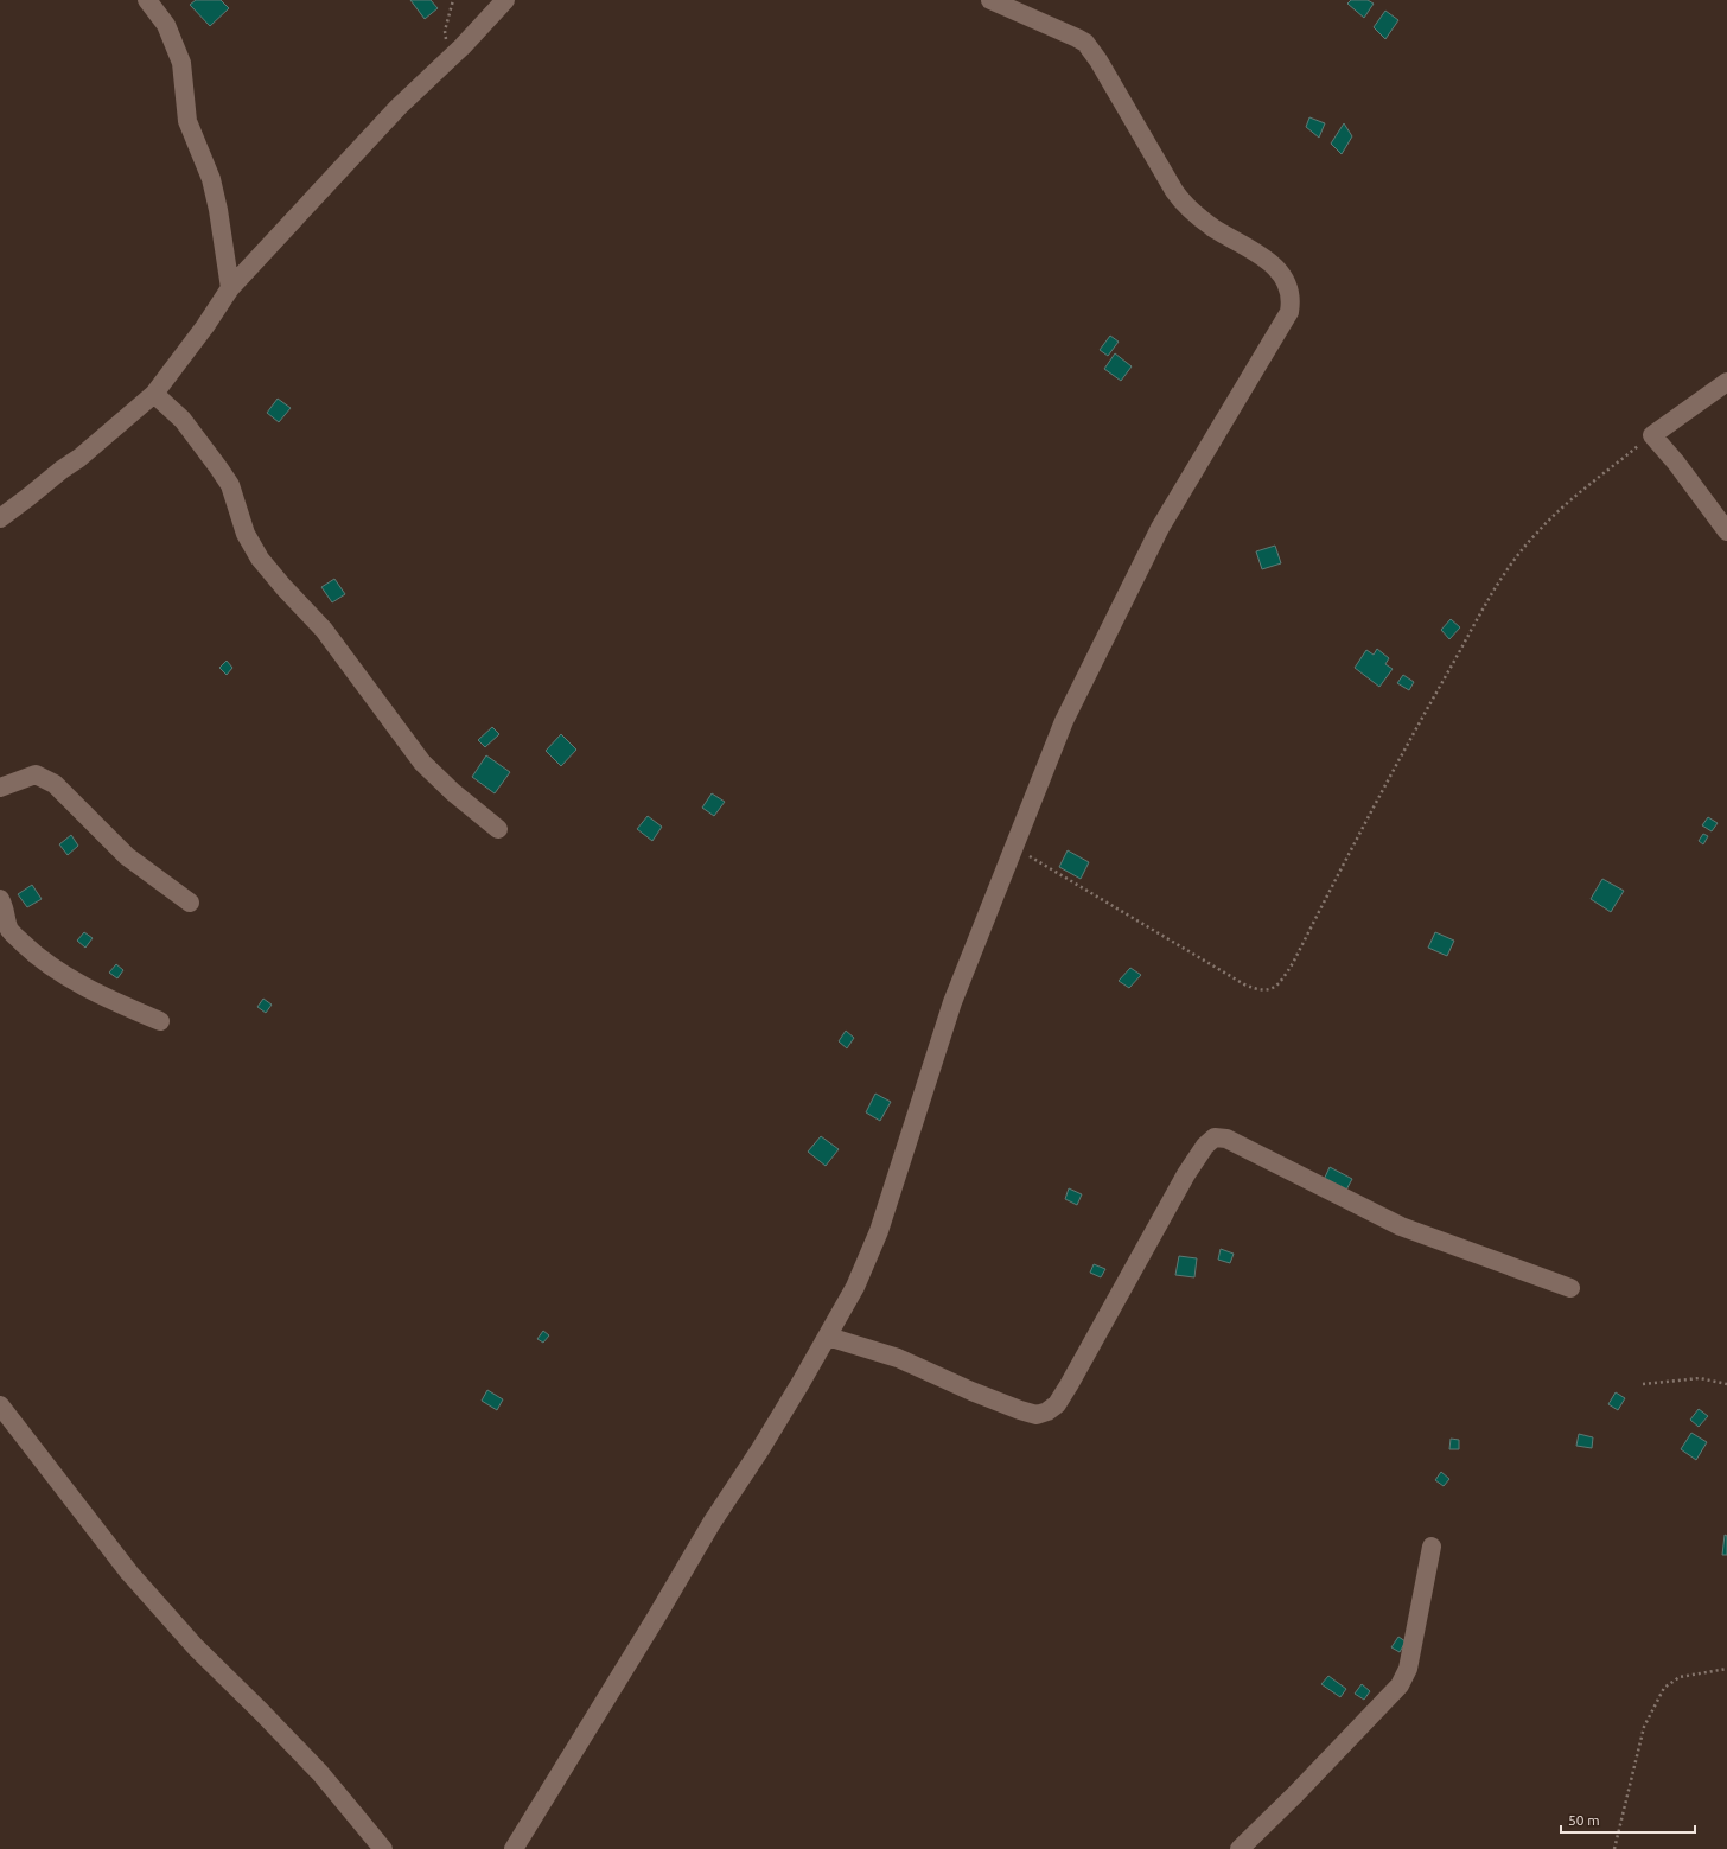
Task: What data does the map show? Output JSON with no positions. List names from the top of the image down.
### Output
{
  "scale_bar": "50 m"
}
